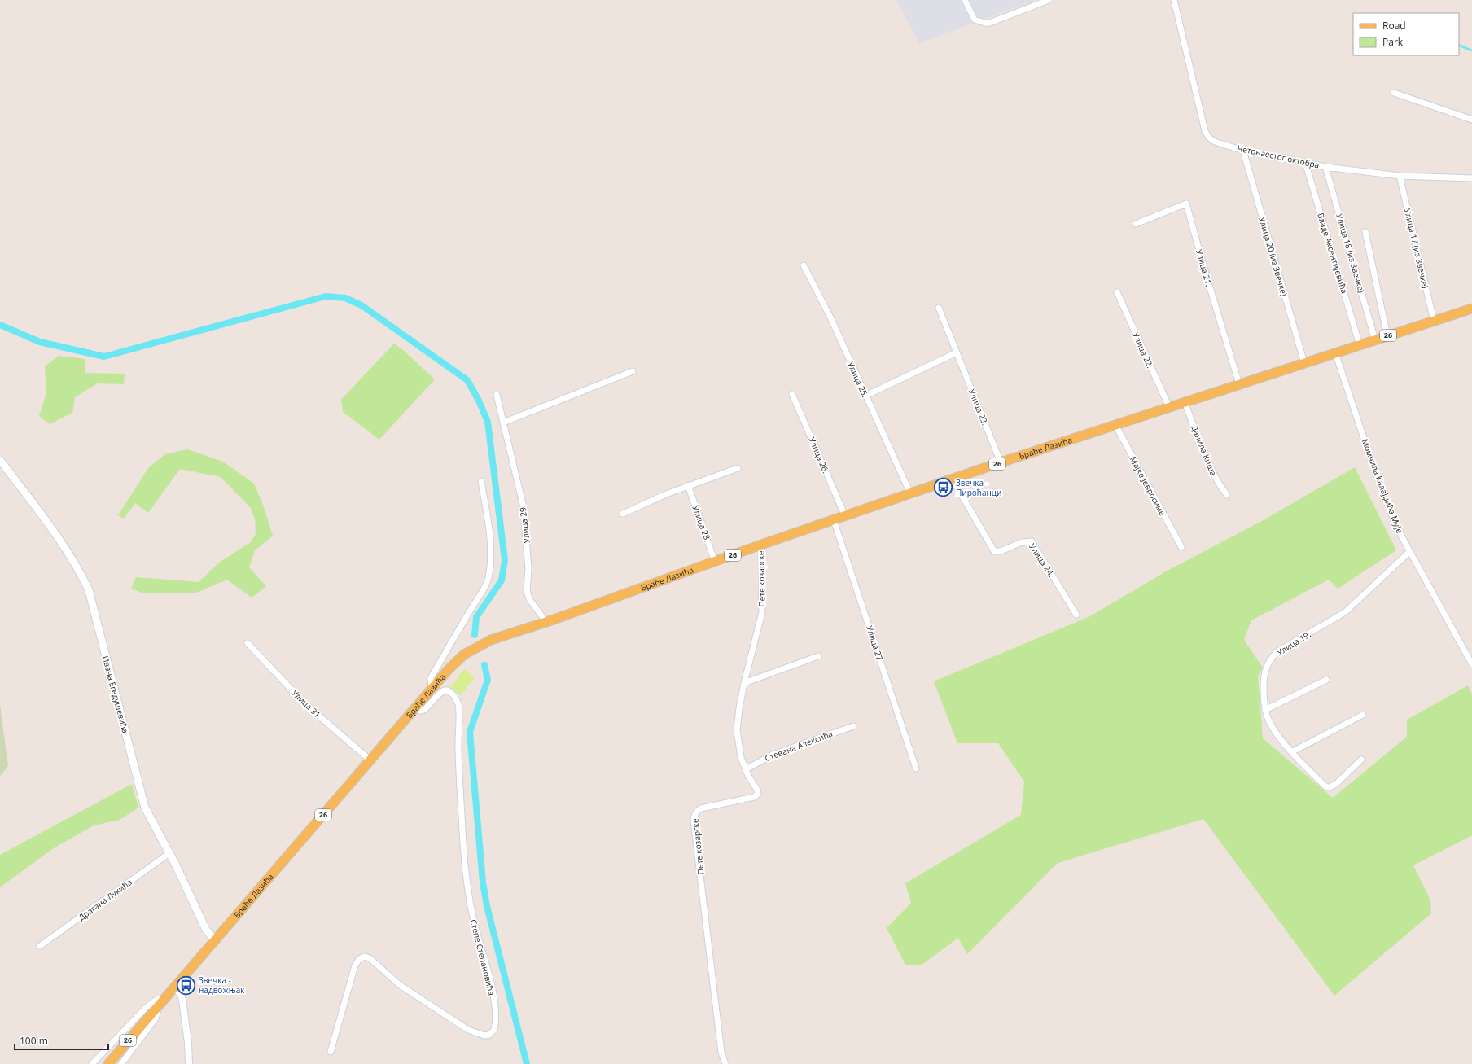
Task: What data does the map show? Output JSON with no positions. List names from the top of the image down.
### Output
{
  "streets": {
    "main road": ["26", "Браће Лазића", "Ивана Егедушевића"],
    "street": [
      "Четрнаестог октобра",
      "Улица 17 (из Звечке)",
      "Владе Аксентијевића",
      "Улица 18 (из Звечке)",
      "Улица 20 (из Звечке)",
      "Улица 21.",
      "Улица 22.",
      "Улица 25.",
      "Улица 23.",
      "Данила Киша",
      "Улица 26.",
      "Мајке Јевросиме",
      "Момчила Калајџића Мује",
      "Улица 28.",
      "Улица 29.",
      "Улица 24.",
      "Пете козарске",
      "Улица 19.",
      "Улица 27.",
      "Улица 31.",
      "Стевана Алексића",
      "Драгана Лукића",
      "Степе Степановића"
    ]
  },
  "crossings": [
    ["Четрнаестог октобра", "Улица 17 (из Звечке)"],
    ["Четрнаестог октобра", "Владе Аксентијевића"],
    ["Четрнаестог октобра", "Улица 18 (из Звечке)"],
    ["Четрнаестог октобра", "Улица 20 (из Звечке)"],
    ["Улица 17 (из Звечке)", "26"],
    ["Владе Аксентијевића", "26"],
    ["Улица 18 (из Звечке)", "26"],
    ["Улица 20 (из Звечке)", "26"],
    ["Улица 20 (из Звечке)", "Браће Лазића"],
    ["Улица 21.", "Браће Лазића"],
    ["26", "Браће Лазића"],
    ["26", "Момчила Калајџића Мује"],
    ["Улица 22.", "Браће Лазића"],
    ["Улица 25.", "Браће Лазића"],
    ["Улица 23.", "Браће Лазића"],
    ["Браће Лазића", "Данила Киша"],
    ["Браће Лазића", "Улица 26."],
    ["Браће Лазића", "Мајке Јевросиме"],
    ["Браће Лазића", "Улица 28."],
    ["Браће Лазића", "Улица 29."],
    ["Браће Лазића", "Улица 24."],
    ["Браће Лазића", "Пете козарске"],
    ["Браће Лазића", "Улица 27."],
    ["Браће Лазића", "Ивана Егедушевића"],
    ["Браће Лазића", "Улица 31."],
    ["Браће Лазића", "Степе Степановића"],
    ["Момчила Калајџића Мује", "Улица 19."],
    ["Пете козарске", "Стевана Алексића"],
    ["Ивана Егедушевића", "Драгана Лукића"]
  ],
  "places": {
    "bus stop": ["Звечка - Пироћанци", "Звечка - надвожњак"]
  },
  "legend": ["Road", "Park"],
  "scale_bar": "100 m"
}
